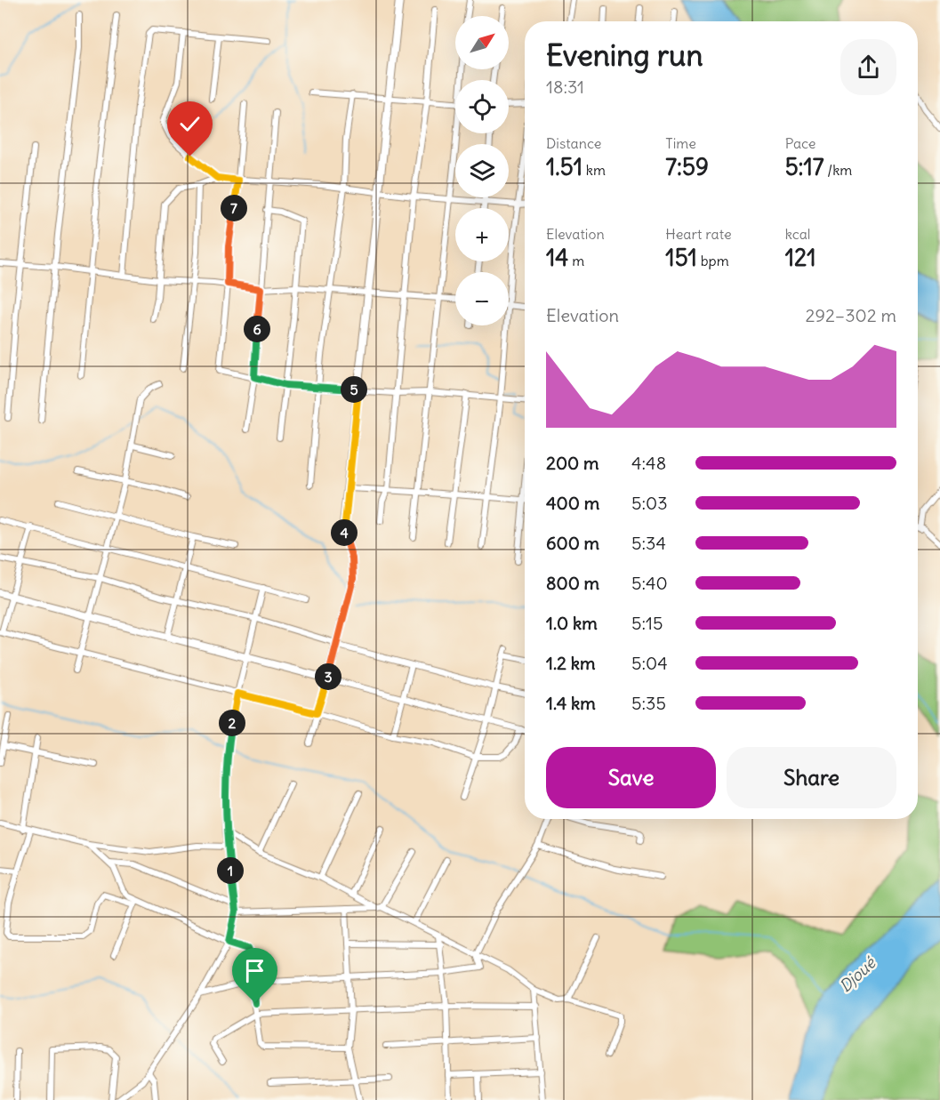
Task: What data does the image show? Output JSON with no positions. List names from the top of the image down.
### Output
{
  "water": ["Djoué"],
  "north": "top right",
  "page": {
    "map_buttons": ["+", "−"],
    "heading": ["Evening run", "18:31"],
    "stats": [
      ["Distance", "1.51 km"],
      ["Time", "7:59"],
      ["Pace", "5:17 /km"],
      ["Elevation", "14 m"],
      ["Heart rate", "151 bpm"],
      ["kcal", "121"]
    ],
    "pins": [
      "7",
      "6",
      "5",
      "4",
      "3",
      "2",
      "1"
    ],
    "chart": ["Elevation", "292–302 m"],
    "list": [
      {
        "name": "200 m",
        "note": "4:48"
      },
      {
        "name": "400 m",
        "note": "5:03"
      },
      {
        "name": "600 m",
        "note": "5:34"
      },
      {
        "name": "800 m",
        "note": "5:40"
      },
      {
        "name": "1.0 km",
        "note": "5:15"
      },
      {
        "name": "1.2 km",
        "note": "5:04"
      },
      {
        "name": "1.4 km",
        "note": "5:35"
      }
    ],
    "buttons": ["Save", "Share"]
  }
}
